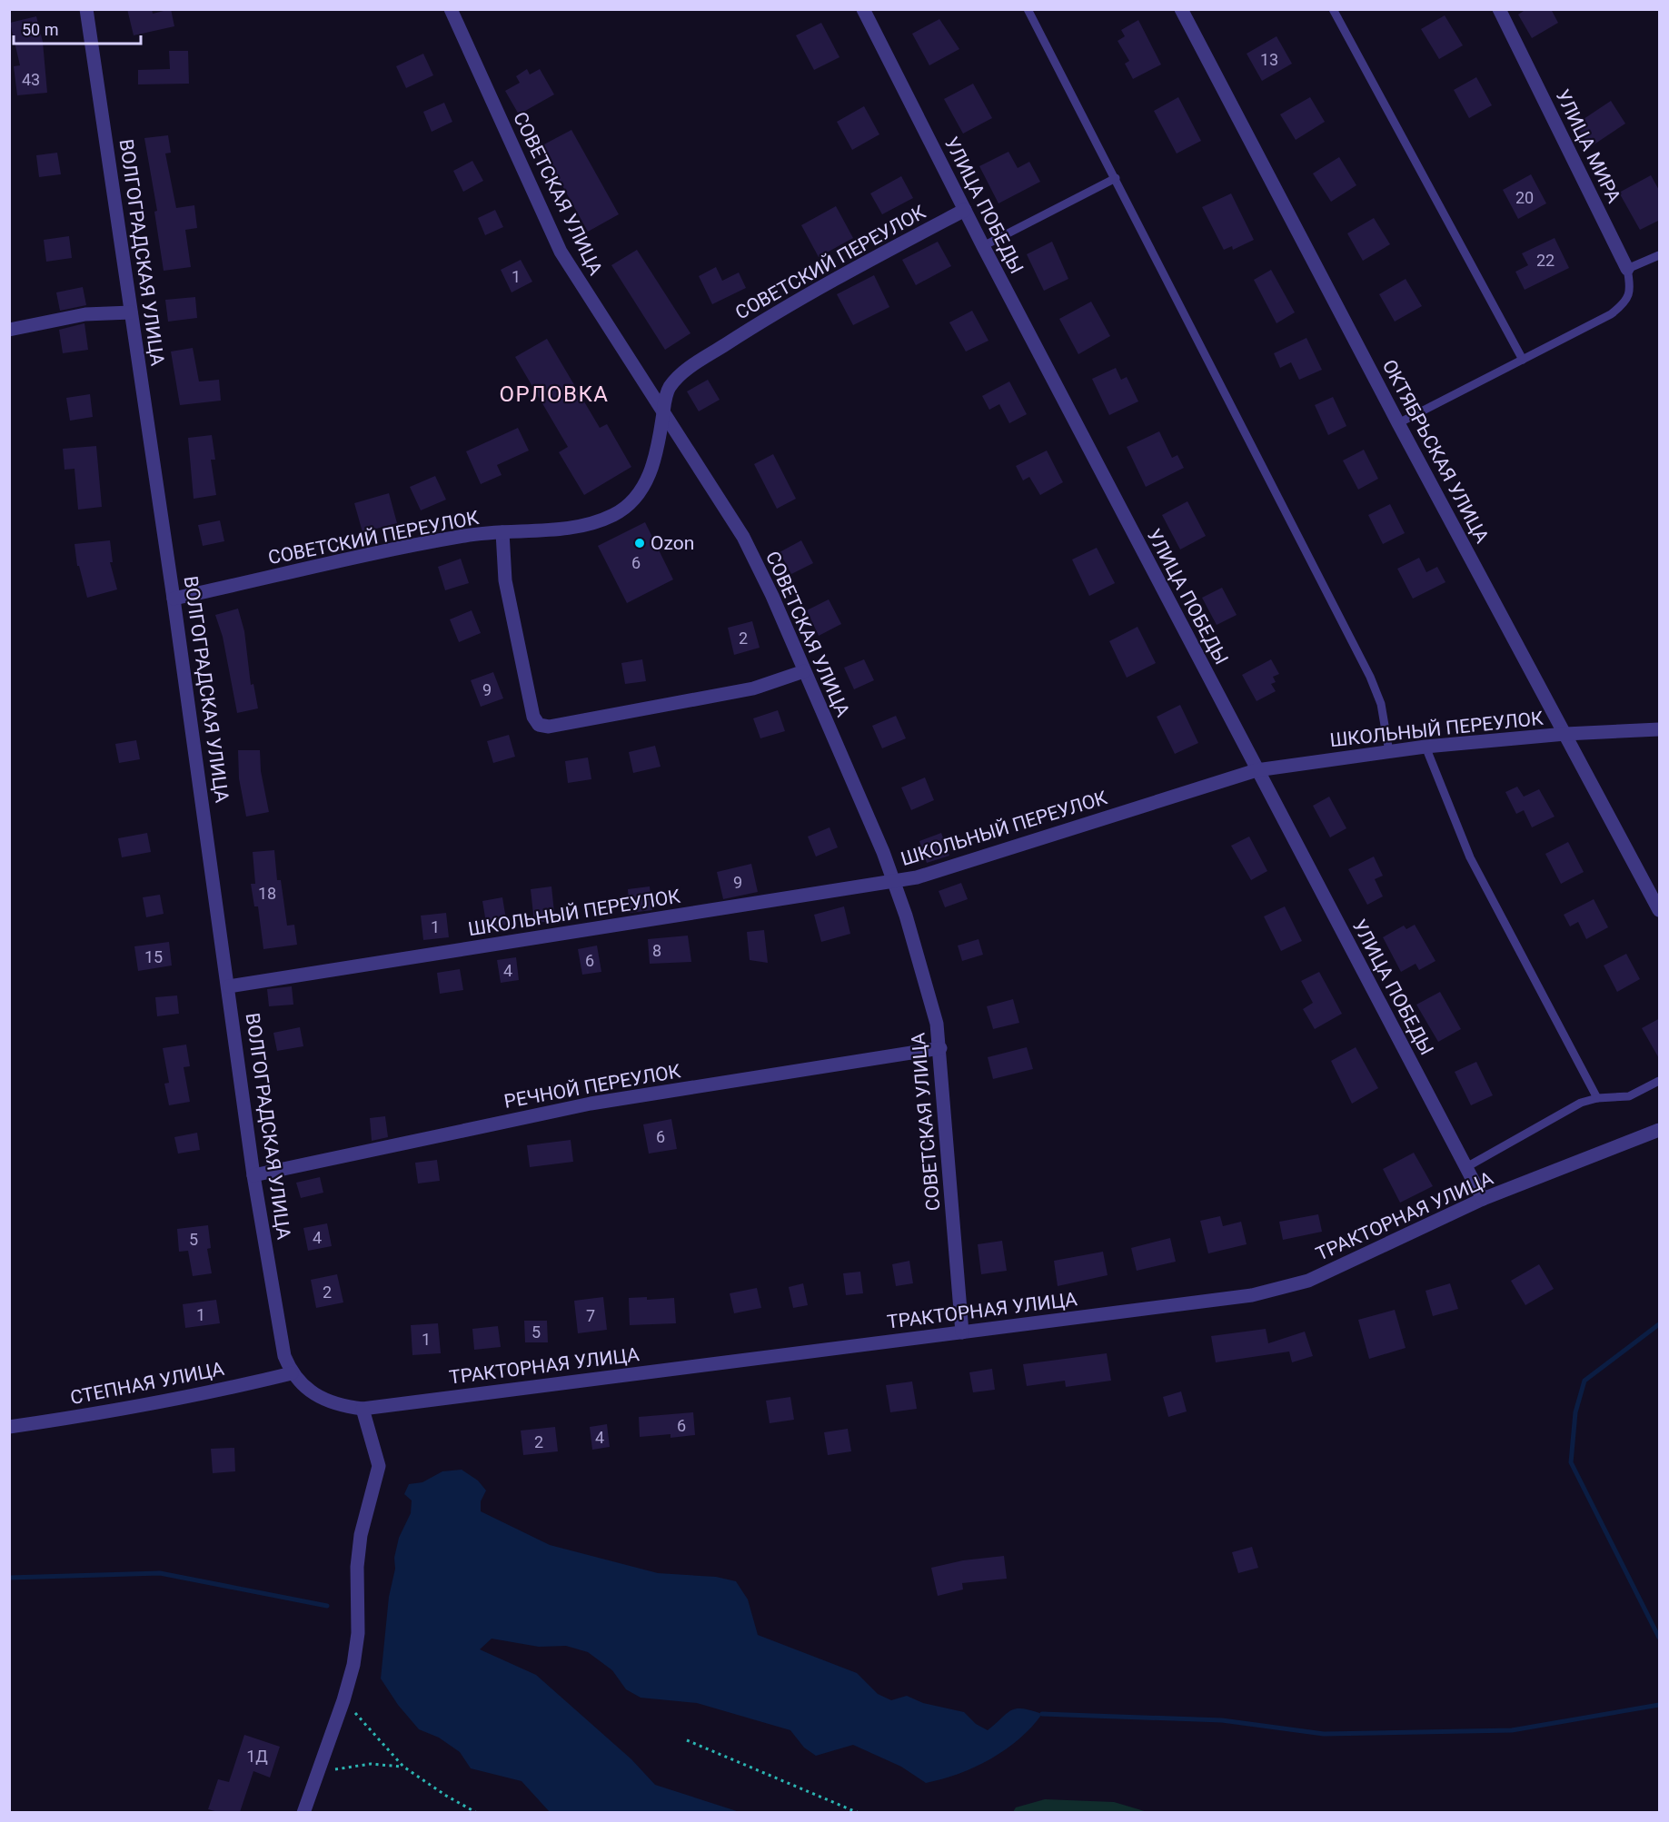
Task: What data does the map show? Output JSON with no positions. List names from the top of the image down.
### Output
{
  "streets": {
    "street": [
      "УЛИЦА МИРА",
      "СОВЕТСКАЯ УЛИЦА",
      "УЛИЦА ПОБЕДЫ",
      "ВОЛГОГРАДСКАЯ УЛИЦА",
      "СОВЕТСКИЙ ПЕРЕУЛОК",
      "ОКТЯБРЬСКАЯ УЛИЦА",
      "ШКОЛЬНЫЙ ПЕРЕУЛОК",
      "РЕЧНОЙ ПЕРЕУЛОК",
      "ТРАКТОРНАЯ УЛИЦА",
      "СТЕПНАЯ УЛИЦА"
    ]
  },
  "crossings": [
    ["СОВЕТСКАЯ УЛИЦА", "СОВЕТСКИЙ ПЕРЕУЛОК"],
    ["СОВЕТСКАЯ УЛИЦА", "ШКОЛЬНЫЙ ПЕРЕУЛОК"],
    ["СОВЕТСКАЯ УЛИЦА", "РЕЧНОЙ ПЕРЕУЛОК"],
    ["СОВЕТСКАЯ УЛИЦА", "ТРАКТОРНАЯ УЛИЦА"],
    ["УЛИЦА ПОБЕДЫ", "СОВЕТСКИЙ ПЕРЕУЛОК"],
    ["УЛИЦА ПОБЕДЫ", "ШКОЛЬНЫЙ ПЕРЕУЛОК"],
    ["УЛИЦА ПОБЕДЫ", "ТРАКТОРНАЯ УЛИЦА"],
    ["ВОЛГОГРАДСКАЯ УЛИЦА", "СОВЕТСКИЙ ПЕРЕУЛОК"],
    ["ВОЛГОГРАДСКАЯ УЛИЦА", "ШКОЛЬНЫЙ ПЕРЕУЛОК"],
    ["ВОЛГОГРАДСКАЯ УЛИЦА", "РЕЧНОЙ ПЕРЕУЛОК"],
    ["ВОЛГОГРАДСКАЯ УЛИЦА", "ТРАКТОРНАЯ УЛИЦА"],
    ["ВОЛГОГРАДСКАЯ УЛИЦА", "СТЕПНАЯ УЛИЦА"],
    ["ОКТЯБРЬСКАЯ УЛИЦА", "ШКОЛЬНЫЙ ПЕРЕУЛОК"],
    ["ТРАКТОРНАЯ УЛИЦА", "СТЕПНАЯ УЛИЦА"]
  ],
  "districts": ["ОРЛОВКА"],
  "places": ["Ozon"],
  "house_numbers": [
    "13",
    "43",
    "20",
    "22",
    "1",
    "6",
    "2",
    "9",
    "9",
    "18",
    "1",
    "8",
    "15",
    "6",
    "4",
    "6",
    "4",
    "5",
    "2",
    "1",
    "7",
    "5",
    "1",
    "6",
    "4",
    "2",
    "1Д"
  ],
  "scale_bar": "50 m"
}
